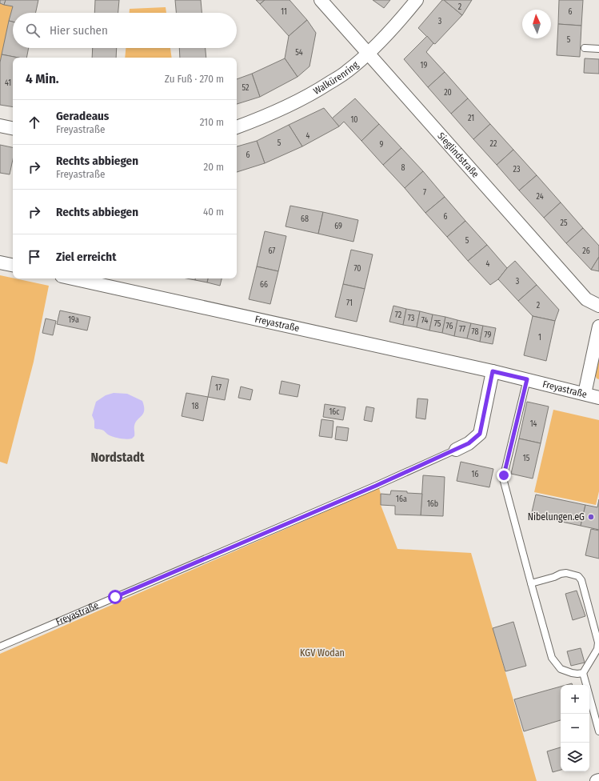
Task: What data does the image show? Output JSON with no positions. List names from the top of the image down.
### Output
{
  "streets": {
    "street": ["Walkürenring", "Sieglindstraße", "Freyastraße"]
  },
  "crossings": [
    ["Walkürenring", "Sieglindstraße"]
  ],
  "districts": ["Nordstadt"],
  "parks": ["KGV Wodan"],
  "places": ["Nibelungen.eG"],
  "house_numbers": [
    "2",
    "11",
    "6",
    "3",
    "5",
    "54",
    "19",
    "41",
    "52",
    "20",
    "21",
    "10",
    "4",
    "5",
    "22",
    "9",
    "6",
    "8",
    "23",
    "7",
    "24",
    "6",
    "68",
    "25",
    "69",
    "5",
    "67",
    "26",
    "4",
    "70",
    "3",
    "66",
    "71",
    "2",
    "72",
    "73",
    "19a",
    "74",
    "75",
    "76",
    "77",
    "78",
    "79",
    "1",
    "17",
    "18",
    "16c",
    "14",
    "15",
    "16",
    "16a",
    "16b"
  ],
  "north": "top",
  "page": {
    "search": "Hier suchen",
    "heading": ["4 Min.", "Zu Fuß · 270 m"],
    "list": [
      ["Geradeaus", "Freyastraße", "210 m"],
      ["Rechts abbiegen", "Freyastraße", "20 m"],
      ["Rechts abbiegen", "40 m"],
      "Ziel erreicht"
    ],
    "map_buttons": ["+", "−"]
  }
}
